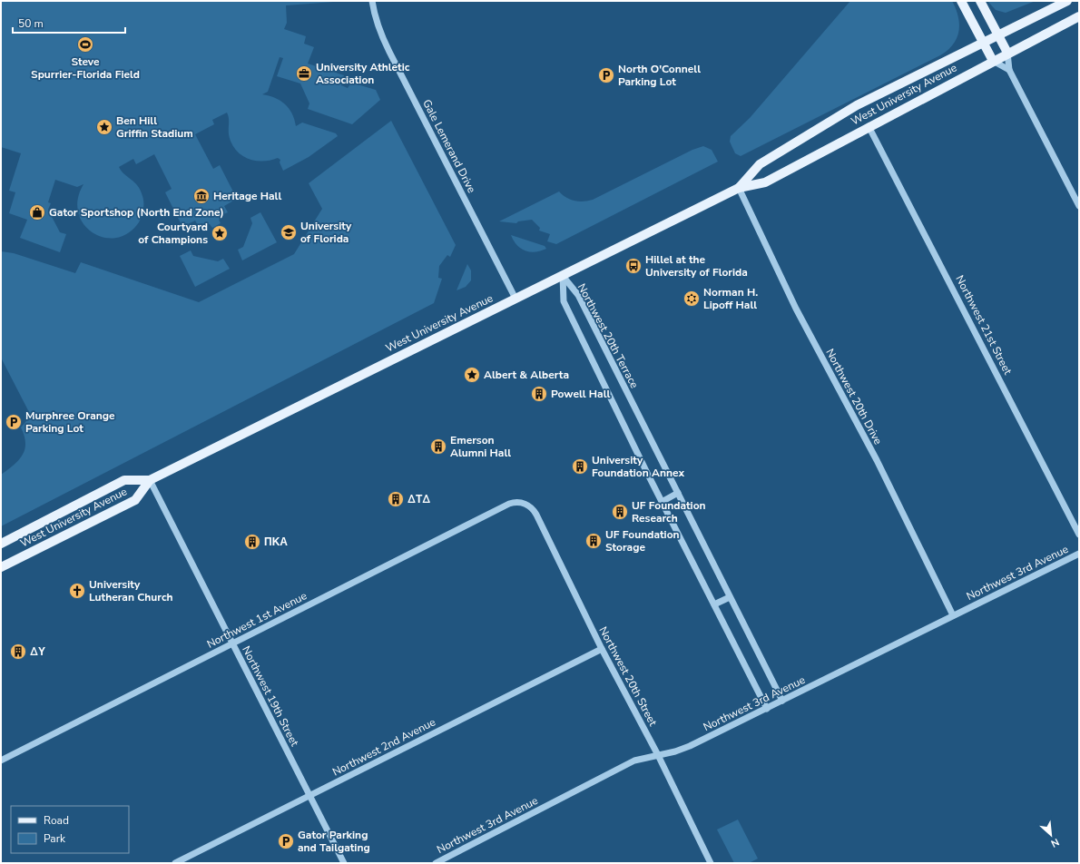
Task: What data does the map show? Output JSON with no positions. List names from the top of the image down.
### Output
{
  "streets": {
    "main road": ["West University Avenue"],
    "street": [
      "Gale Lemerand Drive",
      "Northwest 21st Street",
      "Northwest 20th Terrace",
      "Northwest 20th Drive",
      "Northwest 3rd Avenue",
      "Northwest 1st Avenue",
      "Northwest 20th Street",
      "Northwest 19th Street",
      "Northwest 2nd Avenue"
    ]
  },
  "crossings": [
    ["West University Avenue", "Gale Lemerand Drive"],
    ["West University Avenue", "Northwest 21st Street"],
    ["West University Avenue", "Northwest 20th Terrace"],
    ["West University Avenue", "Northwest 20th Drive"],
    ["West University Avenue", "Northwest 19th Street"],
    ["Northwest 20th Terrace", "Northwest 3rd Avenue"],
    ["Northwest 20th Drive", "Northwest 3rd Avenue"],
    ["Northwest 3rd Avenue", "Northwest 20th Street"],
    ["Northwest 1st Avenue", "Northwest 20th Street"],
    ["Northwest 1st Avenue", "Northwest 19th Street"],
    ["Northwest 20th Street", "Northwest 2nd Avenue"],
    ["Northwest 19th Street", "Northwest 2nd Avenue"]
  ],
  "places": {
    "sports": ["Steve Spurrier-Florida Field"],
    "office": ["University Athletic Association"],
    "parking": ["North O'Connell Parking Lot", "Murphree Orange Parking Lot", "Gator Parking and Tailgating"],
    "place": ["Ben Hill Griffin Stadium", "Courtyard of Champions", "Albert & Alberta"],
    "museum": ["Heritage Hall"],
    "shop": ["Gator Sportshop (North End Zone)"],
    "school or university": ["University of Florida"],
    "bus stop": ["Hillel at the University of Florida"],
    "synagogue": ["Norman H. Lipoff Hall"],
    "building": [
      "Powell Hall",
      "Emerson Alumni Hall",
      "University Foundation Annex",
      "ΔΤΔ",
      "UF Foundation Research",
      "UF Foundation Storage",
      "ΠΚΑ",
      "ΔΥ"
    ],
    "church": ["University Lutheran Church"]
  },
  "legend": ["Road", "Park"],
  "scale_bar": "50 m",
  "north": "bottom right"
}
